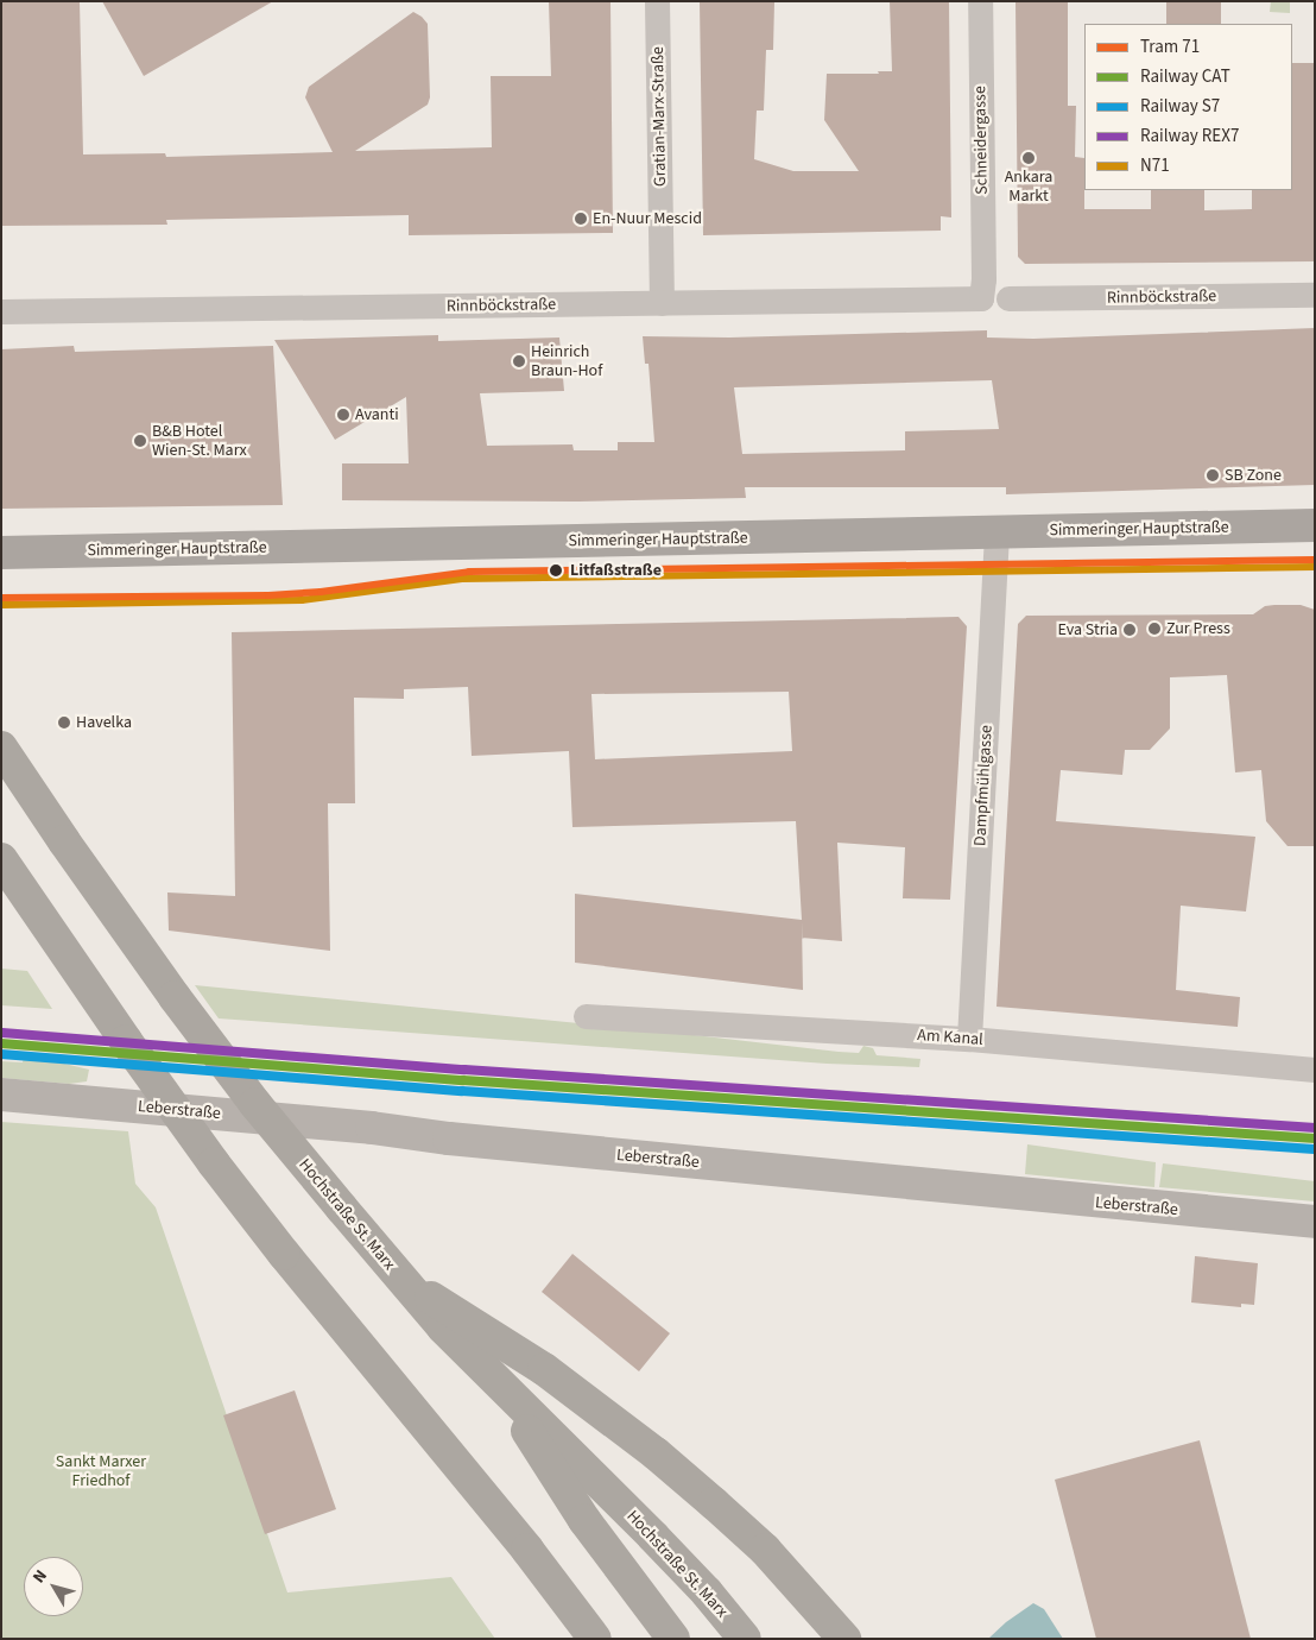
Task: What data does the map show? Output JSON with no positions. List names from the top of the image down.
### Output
{
  "streets": {
    "highway": ["Hochstraße St. Marx"],
    "main road": ["Simmeringer Hauptstraße"],
    "street": [
      "Gratian-Marx-Straße",
      "Schneidergasse",
      "Rinnböckstraße",
      "Dampfmühlgasse",
      "Am Kanal",
      "Leberstraße"
    ]
  },
  "crossings": [
    ["Gratian-Marx-Straße", "Rinnböckstraße"],
    ["Schneidergasse", "Rinnböckstraße"],
    ["Simmeringer Hauptstraße", "Dampfmühlgasse"],
    ["Dampfmühlgasse", "Am Kanal"]
  ],
  "parks": ["Sankt Marxer Friedhof"],
  "places": [
    "Ankara Markt",
    "En-Nuur Mescid",
    "Heinrich Braun-Hof",
    "Avanti",
    "B&B Hotel Wien-St. Marx",
    "SB Zone",
    "Litfaßstraße",
    "Zur Press",
    "Eva Stria",
    "Havelka"
  ],
  "lines": [
    "tram line 71",
    "transit line N71",
    "rail line REX7",
    "rail line CAT",
    "rail line S7"
  ],
  "legend": [
    "Tram 71",
    "Railway CAT",
    "Railway S7",
    "Railway REX7",
    "N71"
  ],
  "north": "top left"
}
